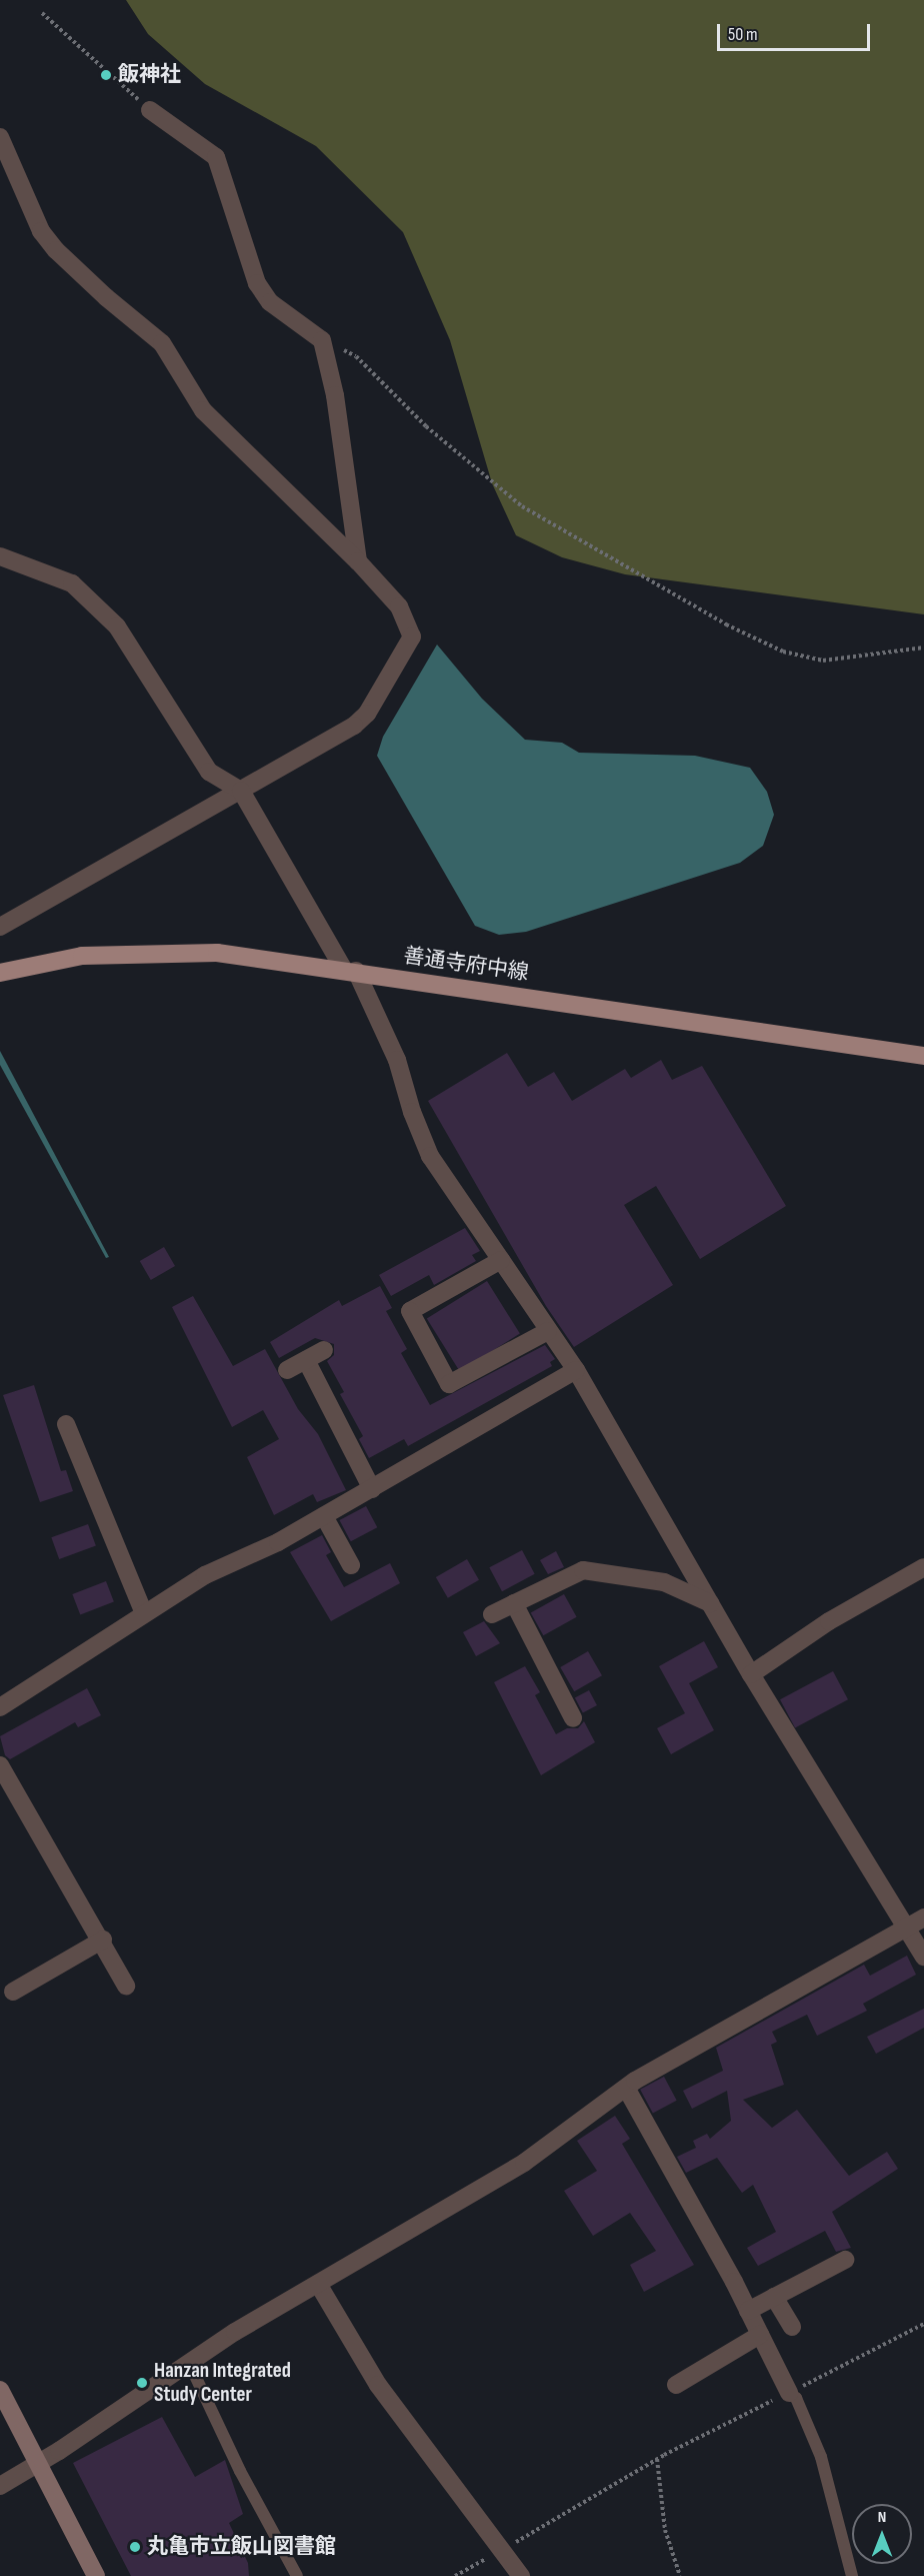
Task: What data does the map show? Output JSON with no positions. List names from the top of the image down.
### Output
{
  "streets": {
    "main road": ["善通寺府中線"]
  },
  "places": ["飯神社", "Hanzan Integrated Study Center", "丸亀市立飯山図書館"],
  "scale_bar": "50 m",
  "north": "top"
}
